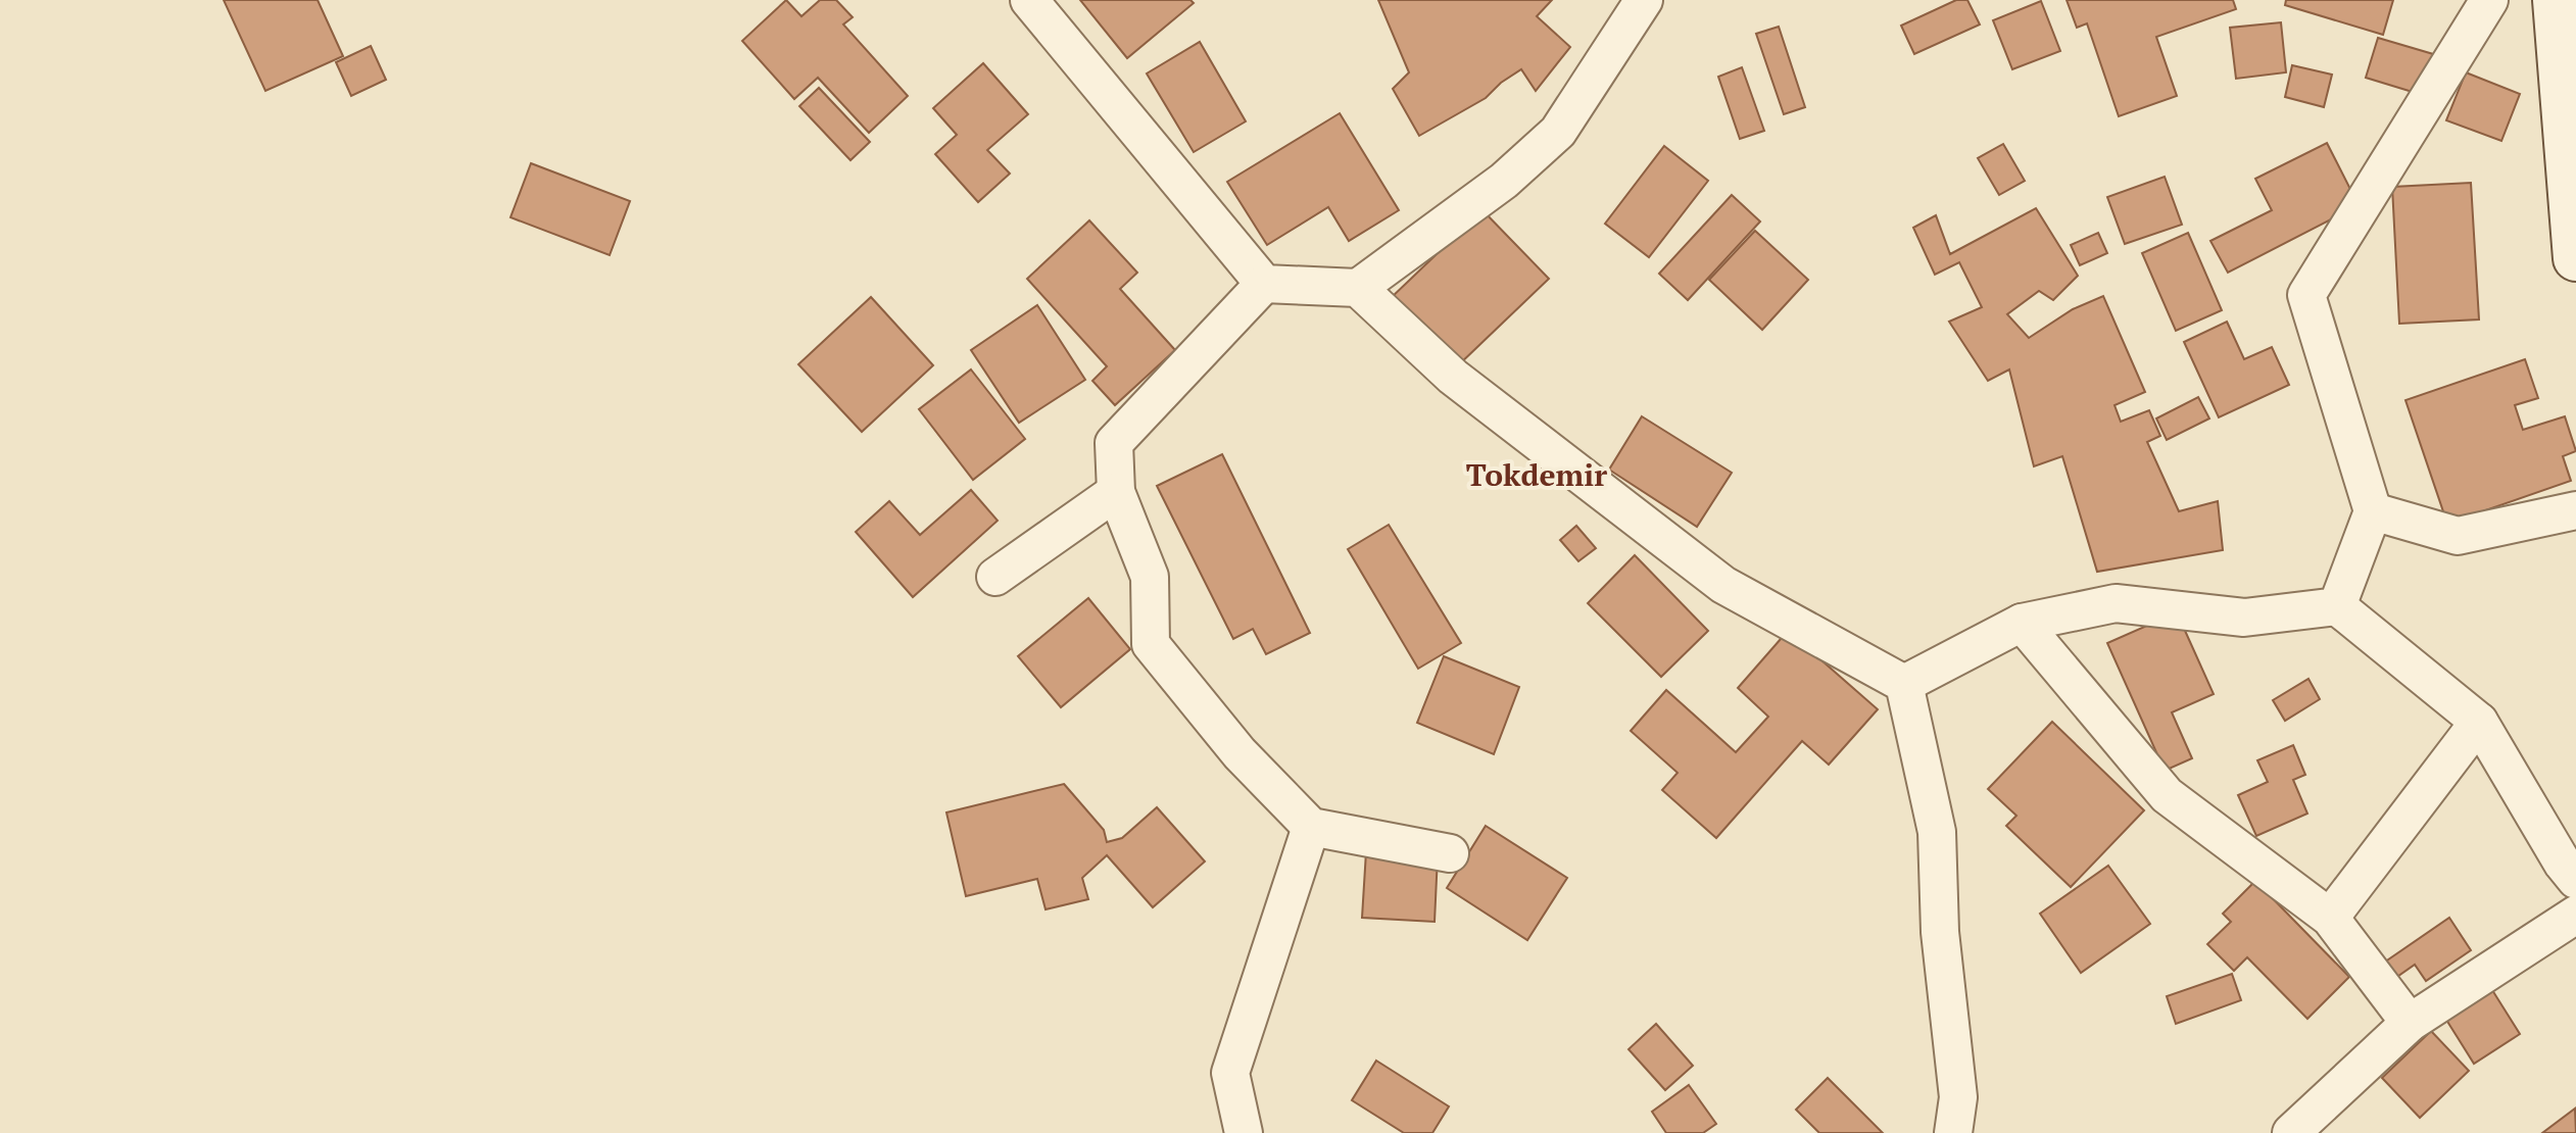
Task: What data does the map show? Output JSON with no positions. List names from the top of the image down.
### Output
{
  "districts": ["Tokdemir"]
}
